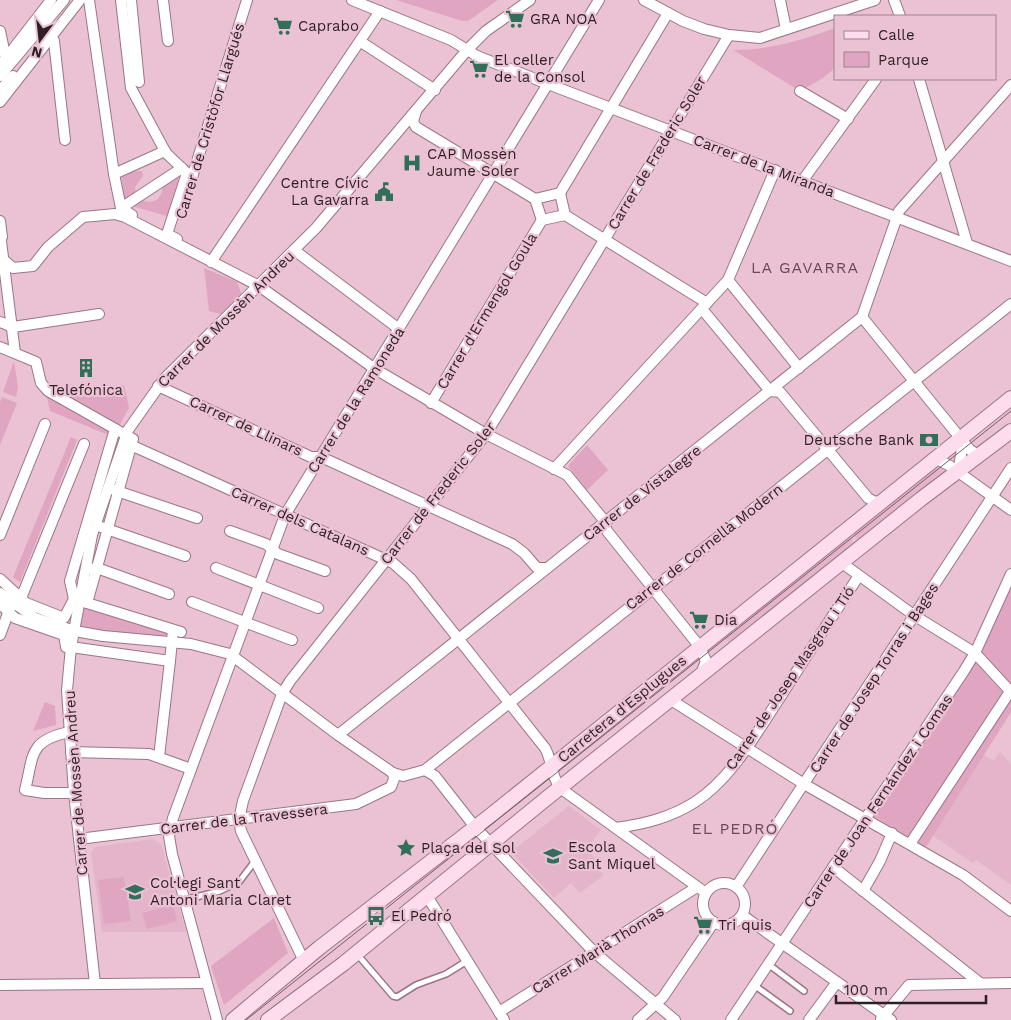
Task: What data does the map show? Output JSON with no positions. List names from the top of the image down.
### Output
{
  "streets": {
    "street": [
      "Carrer de Cristòfor Llargués",
      "Carrer de Frederic Soler",
      "Carrer de la Miranda",
      "Carrer d'Ermengol Goula",
      "Carrer de Mossèn Andreu",
      "Carrer de la Ramoneda",
      "Carrer de Llinars",
      "Carrer de Vistalegre",
      "Carrer dels Catalans",
      "Carrer de Cornellà Modern",
      "Carrer de Josep Masgrau i Tió",
      "Carrer de Josep Torras i Bages",
      "Carretera d'Esplugues",
      "Carrer de Joan Fernández i Comas",
      "Carrer de la Travessera",
      "Carrer Marià Thomas"
    ]
  },
  "crossings": [
    ["Carrer de Frederic Soler", "Carrer de la Miranda"],
    ["Carrer de Frederic Soler", "Carrer de Llinars"],
    ["Carrer de Frederic Soler", "Carrer dels Catalans"],
    ["Carrer de Frederic Soler", "Carrer de la Travessera"],
    ["Carrer de la Miranda", "Carrer de Mossèn Andreu"],
    ["Carrer de la Miranda", "Carrer de la Ramoneda"],
    ["Carrer de Mossèn Andreu", "Carrer de Llinars"],
    ["Carrer de Mossèn Andreu", "Carrer dels Catalans"],
    ["Carrer de Mossèn Andreu", "Carrer de la Travessera"],
    ["Carrer de la Ramoneda", "Carrer de Llinars"],
    ["Carrer de la Ramoneda", "Carrer dels Catalans"],
    ["Carrer de la Ramoneda", "Carrer de la Travessera"],
    ["Carrer de Llinars", "Carrer de Vistalegre"],
    ["Carrer de Vistalegre", "Carrer dels Catalans"],
    ["Carrer dels Catalans", "Carrer de Cornellà Modern"],
    ["Carrer dels Catalans", "Carretera d'Esplugues"],
    ["Carrer de Cornellà Modern", "Carrer de la Travessera"]
  ],
  "districts": ["LA GAVARRA", "EL PEDRÓ"],
  "places": {
    "supermarket": [
      "GRA NOA",
      "Caprabo",
      "El celler de la Consol",
      "Dia",
      "Tri quis"
    ],
    "hospital": ["CAP Mossèn Jaume Soler"],
    "public building": ["Centre Cívic La Gavarra"],
    "building": ["Telefónica"],
    "bank": ["Deutsche Bank"],
    "place": ["Plaça del Sol"],
    "school or university": ["Escola Sant Miquel", "Col·legi Sant Antoni Maria Claret"],
    "bus stop": ["El Pedró"]
  },
  "legend": ["Calle", "Parque"],
  "scale_bar": "100 m",
  "north": "bottom"
}
